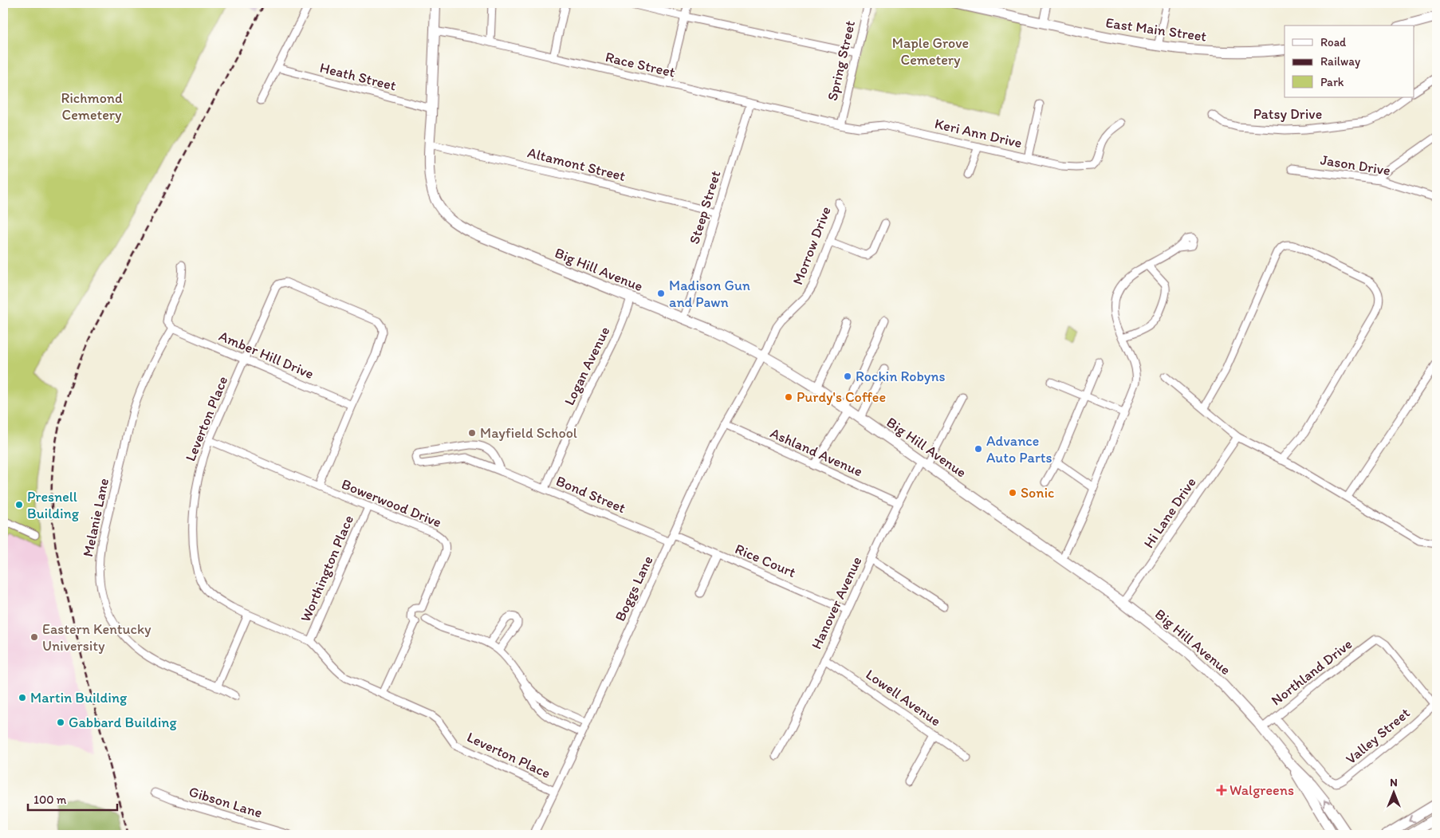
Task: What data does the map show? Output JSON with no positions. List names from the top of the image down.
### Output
{
  "streets": {
    "main road": ["East Main Street", "Big Hill Avenue"],
    "street": [
      "Spring Street",
      "Race Street",
      "Heath Street",
      "Patsy Drive",
      "Keri Ann Drive",
      "Altamont Street",
      "Jason Drive",
      "Steep Street",
      "Morrow Drive",
      "Amber Hill Drive",
      "Logan Avenue",
      "Leverton Place",
      "Ashland Avenue",
      "Bond Street",
      "Bowerwood Drive",
      "Hi Lane Drive",
      "Melanie Lane",
      "Rice Court",
      "Worthington Place",
      "Boggs Lane",
      "Hanover Avenue",
      "Northland Drive",
      "Lowell Avenue",
      "Valley Street",
      "Gibson Lane"
    ]
  },
  "crossings": [
    ["Spring Street", "Race Street"],
    ["Spring Street", "Keri Ann Drive"],
    ["Race Street", "Keri Ann Drive"],
    ["Race Street", "Steep Street"],
    ["Race Street", "Big Hill Avenue"],
    ["Heath Street", "Big Hill Avenue"],
    ["Altamont Street", "Steep Street"],
    ["Altamont Street", "Big Hill Avenue"],
    ["Steep Street", "Big Hill Avenue"],
    ["Morrow Drive", "Big Hill Avenue"],
    ["Morrow Drive", "Boggs Lane"],
    ["Big Hill Avenue", "Logan Avenue"],
    ["Big Hill Avenue", "Hi Lane Drive"],
    ["Big Hill Avenue", "Boggs Lane"],
    ["Big Hill Avenue", "Hanover Avenue"],
    ["Big Hill Avenue", "Northland Drive"],
    ["Amber Hill Drive", "Leverton Place"],
    ["Amber Hill Drive", "Melanie Lane"],
    ["Logan Avenue", "Bond Street"],
    ["Leverton Place", "Bowerwood Drive"],
    ["Leverton Place", "Worthington Place"],
    ["Leverton Place", "Boggs Lane"],
    ["Ashland Avenue", "Boggs Lane"],
    ["Ashland Avenue", "Hanover Avenue"],
    ["Bond Street", "Boggs Lane"],
    ["Bowerwood Drive", "Worthington Place"],
    ["Rice Court", "Boggs Lane"],
    ["Rice Court", "Hanover Avenue"],
    ["Hanover Avenue", "Lowell Avenue"],
    ["Northland Drive", "Valley Street"]
  ],
  "parks": ["Maple Grove Cemetery", "Richmond Cemetery"],
  "places": {
    "other": [
      "Madison Gun and Pawn",
      "Rockin Robyns",
      "Purdy's Coffee",
      "Mayfield School",
      "Advance Auto Parts",
      "Sonic",
      "Presnell Building",
      "Eastern Kentucky University",
      "Martin Building",
      "Gabbard Building"
    ],
    "health": ["Walgreens"]
  },
  "legend": ["Road", "Railway", "Park"],
  "scale_bar": "100 m",
  "north": "top"
}
